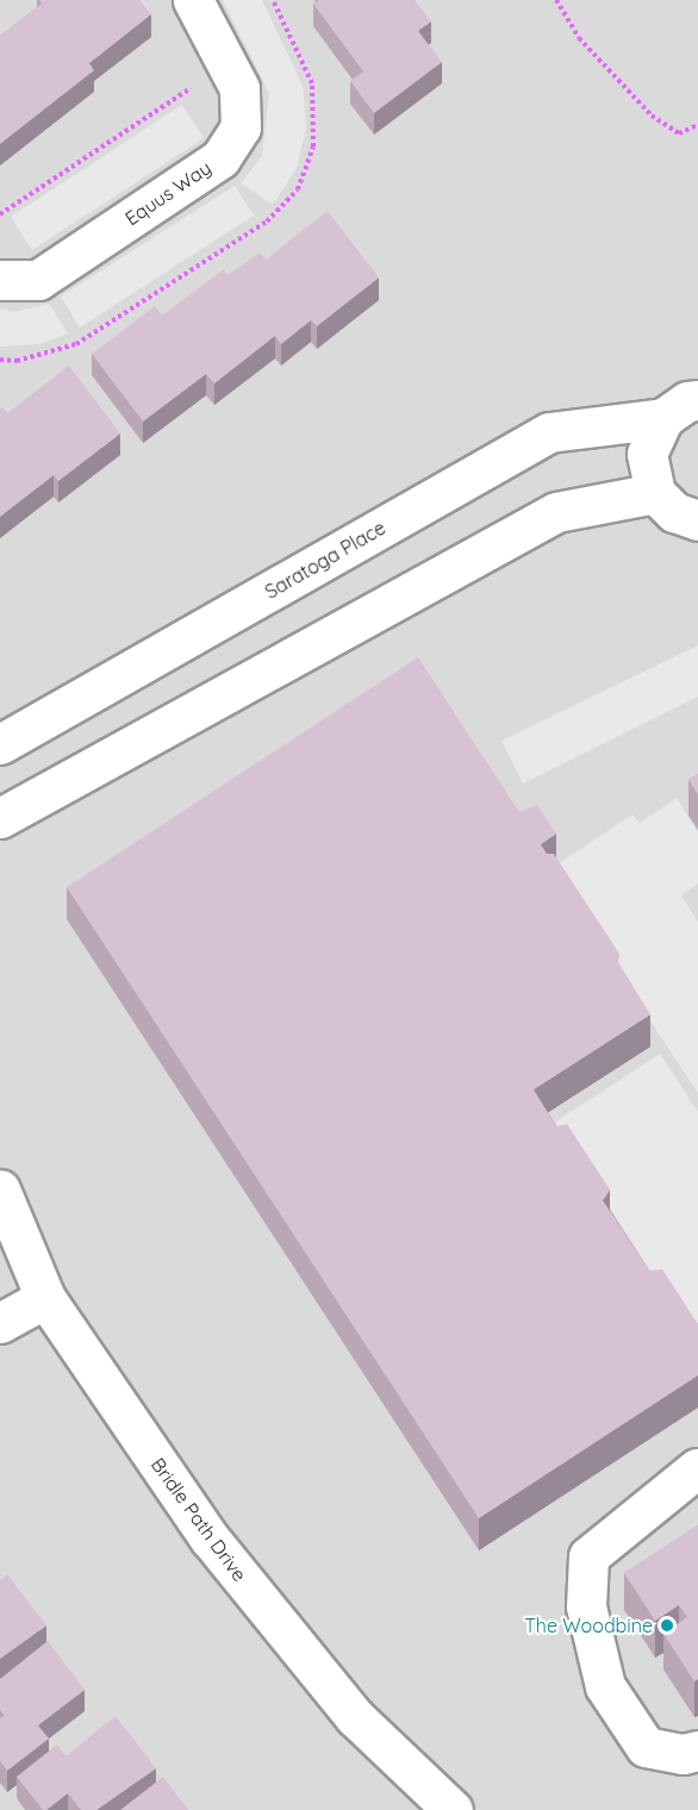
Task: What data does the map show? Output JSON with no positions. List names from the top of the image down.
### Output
{
  "streets": {
    "street": ["Equus Way", "Saratoga Place", "Bridle Path Drive"]
  },
  "places": ["The Woodbine"]
}
